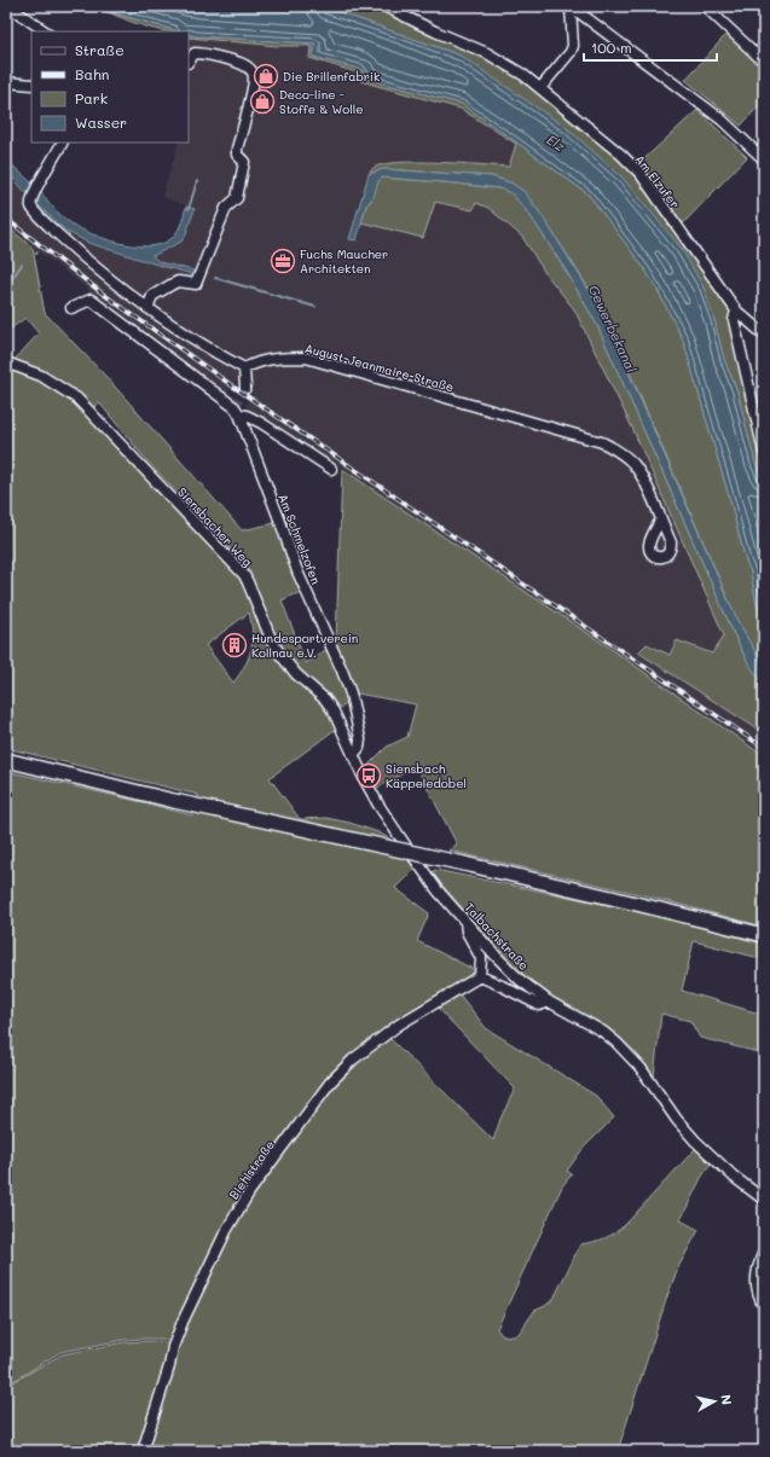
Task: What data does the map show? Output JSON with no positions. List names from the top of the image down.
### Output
{
  "streets": {
    "street": [
      "Am Elzufer",
      "August-Jeanmaire-Straße",
      "Siensbacher Weg",
      "Am Schmelzofen",
      "Talbachstraße",
      "Biehlstraße"
    ]
  },
  "crossings": [
    ["Siensbacher Weg", "Am Schmelzofen"],
    ["Siensbacher Weg", "Talbachstraße"],
    ["Am Schmelzofen", "Talbachstraße"]
  ],
  "water": ["Elz", "Gewerbekanal"],
  "places": {
    "shop": ["Die Brillenfabrik", "Deco-line - Stoffe & Wolle"],
    "office": ["Fuchs Maucher Architekten"],
    "building": ["Hundesportverein Kollnau e.V."],
    "bus stop": ["Siensbach Käppeledobel"]
  },
  "legend": [
    "Straße",
    "Bahn",
    "Park",
    "Wasser"
  ],
  "scale_bar": "100 m",
  "north": "right"
}
